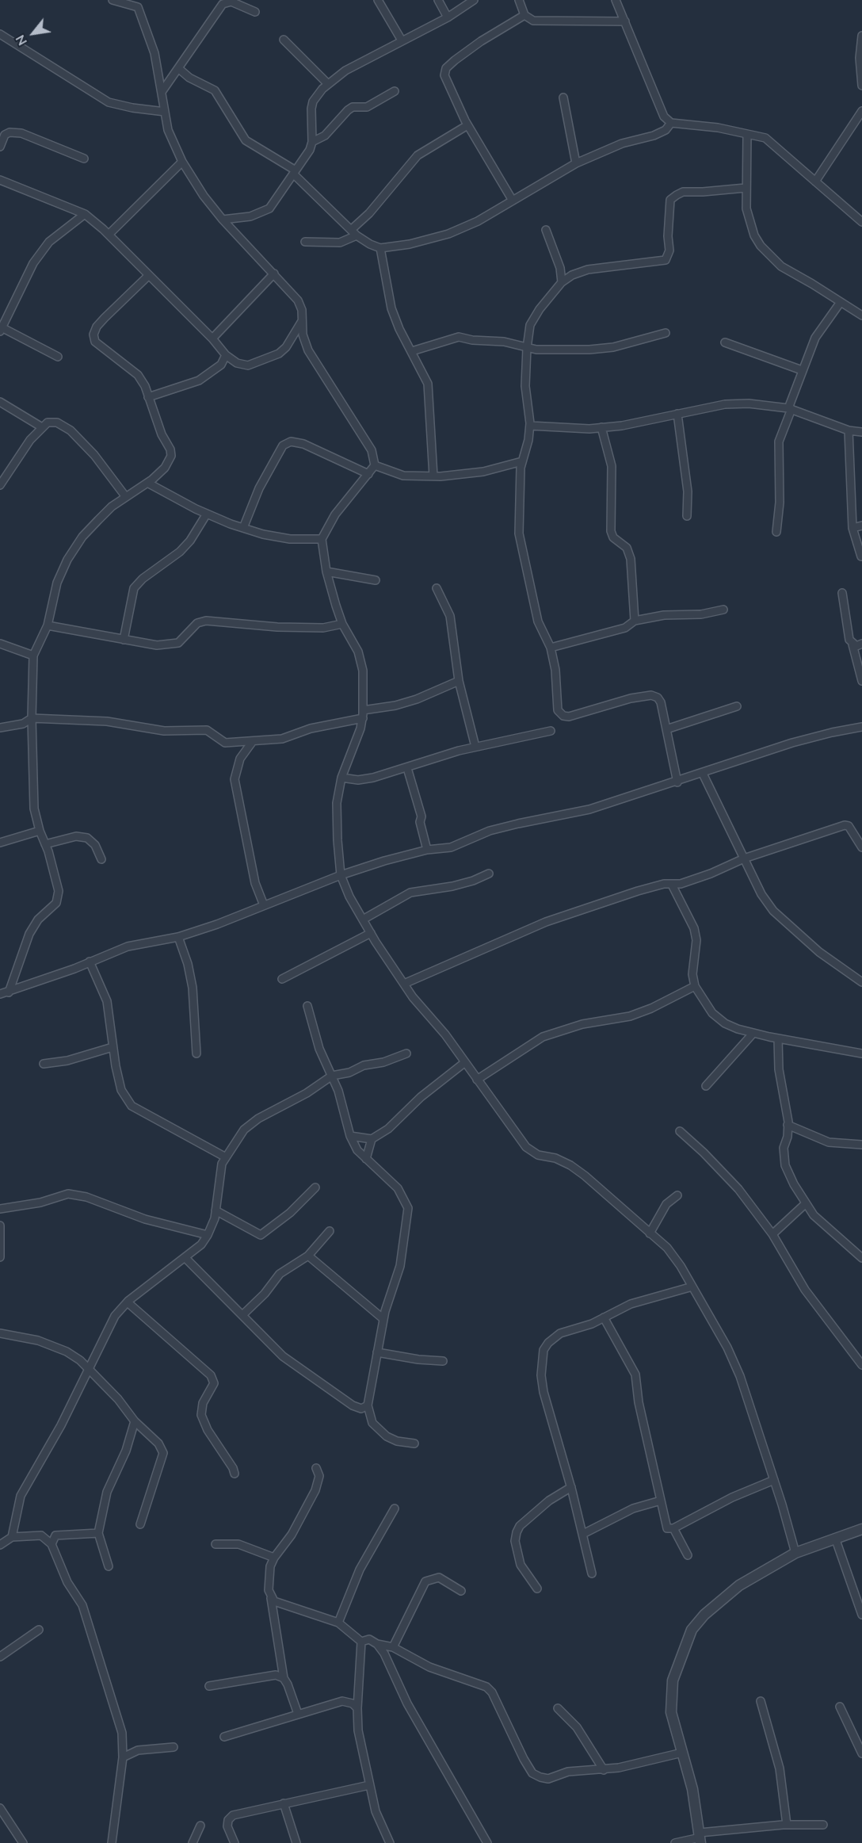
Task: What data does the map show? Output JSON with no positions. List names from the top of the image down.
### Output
{
  "north": "bottom left"
}
